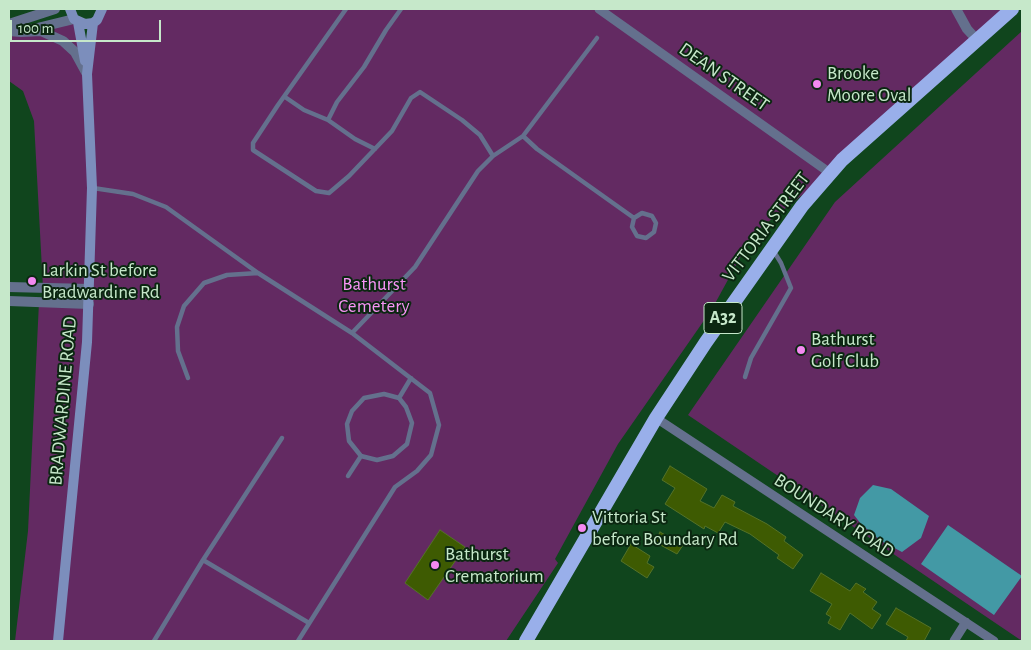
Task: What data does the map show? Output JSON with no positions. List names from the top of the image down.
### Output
{
  "streets": {
    "highway": ["VITTORIA STREET", "A32"],
    "main road": ["BRADWARDINE ROAD"],
    "street": ["DEAN STREET", "BOUNDARY ROAD"]
  },
  "crossings": [
    ["DEAN STREET", "VITTORIA STREET"],
    ["VITTORIA STREET", "BOUNDARY ROAD"]
  ],
  "parks": ["Bathurst Cemetery"],
  "places": [
    "Brooke Moore Oval",
    "Larkin St before Bradwardine Rd",
    "Bathurst Golf Club",
    "Vittoria St before Boundary Rd",
    "Bathurst Crematorium"
  ],
  "scale_bar": "100 m"
}
